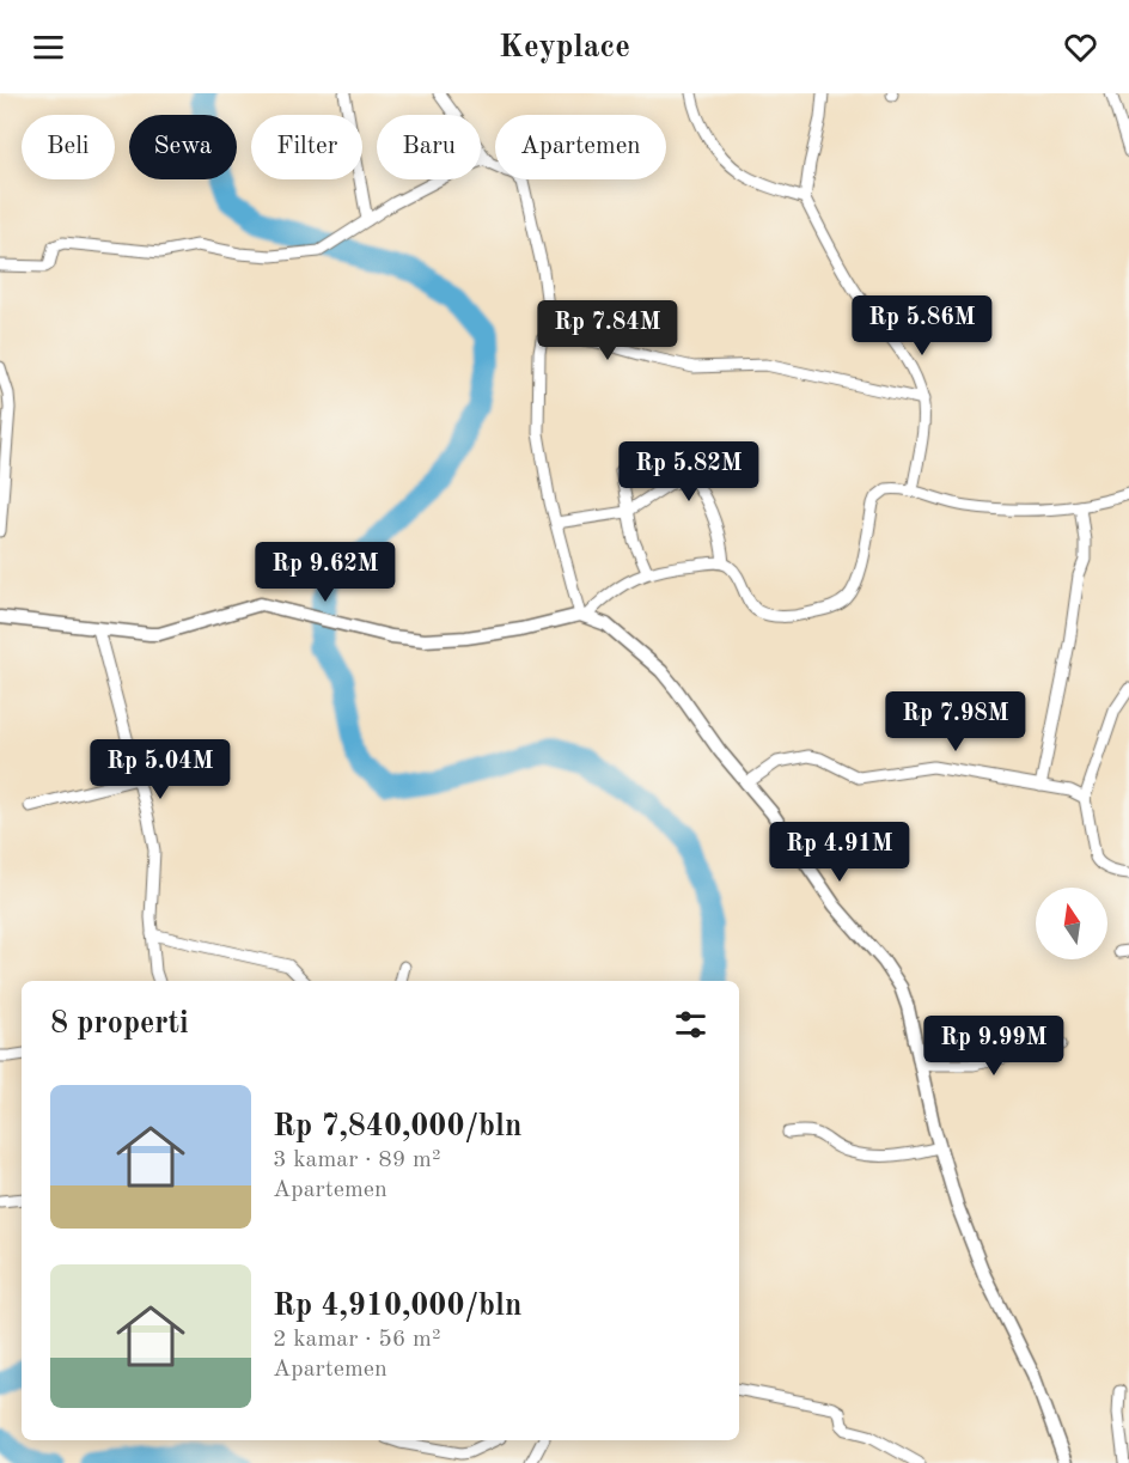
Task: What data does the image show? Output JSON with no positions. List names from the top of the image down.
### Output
{
  "north": "top",
  "page": {
    "header": "Keyplace",
    "chip": [
      "Beli",
      "Sewa",
      "Filter",
      "Baru",
      "Apartemen"
    ],
    "price": [
      "Rp 5.86M",
      "Rp 7.84M",
      "Rp 5.82M",
      "Rp 9.62M",
      "Rp 7.98M",
      "Rp 5.04M",
      "Rp 4.91M",
      "Rp 9.99M"
    ],
    "heading": "8 properti",
    "list": [
      {
        "name": "Rp 7,840,000/bln",
        "note": "3 kamar · 89 m² · Apartemen"
      },
      {
        "name": "Rp 4,910,000/bln",
        "note": "2 kamar · 56 m² · Apartemen"
      }
    ]
  }
}
